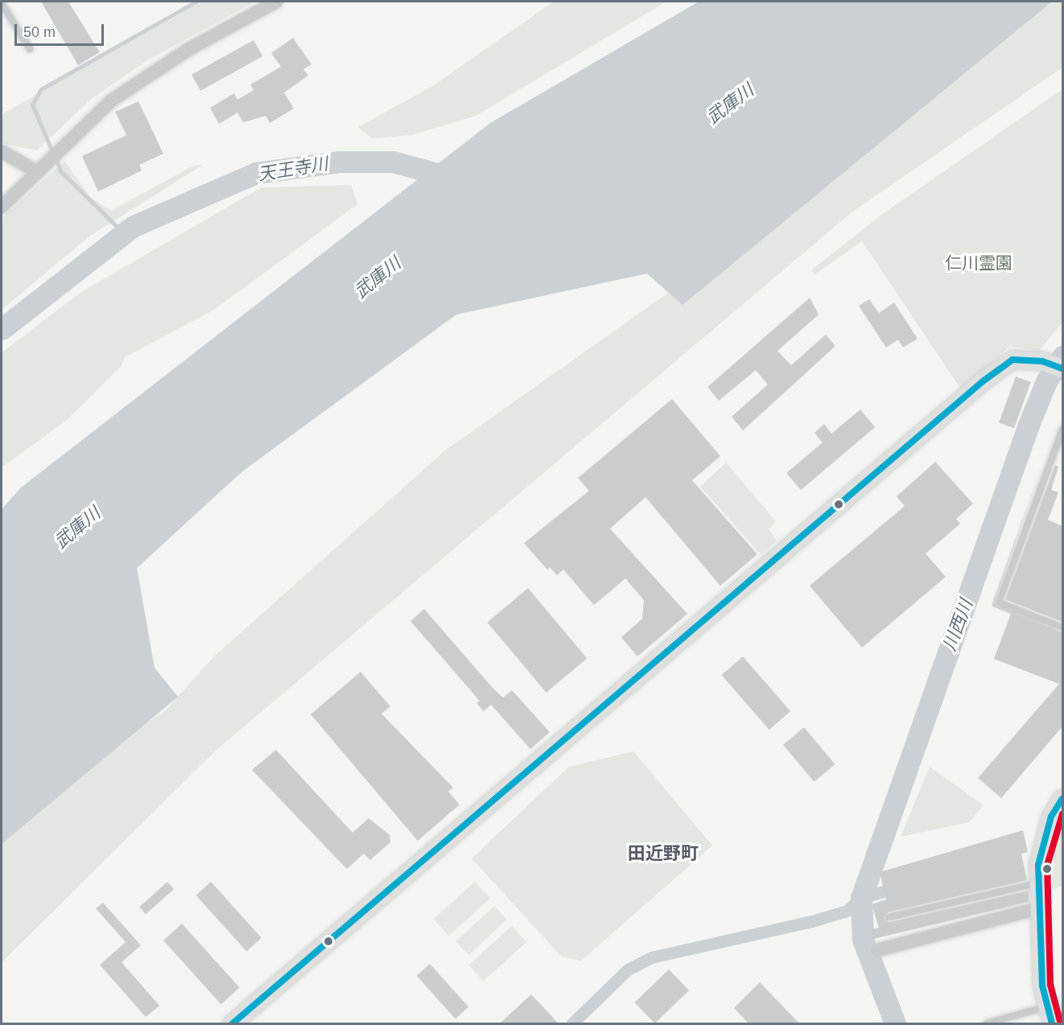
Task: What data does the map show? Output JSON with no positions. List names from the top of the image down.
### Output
{
  "districts": ["田近野町"],
  "water": ["武庫川", "天王寺川", "川西川"],
  "parks": ["仁川霊園"],
  "scale_bar": "50 m"
}
